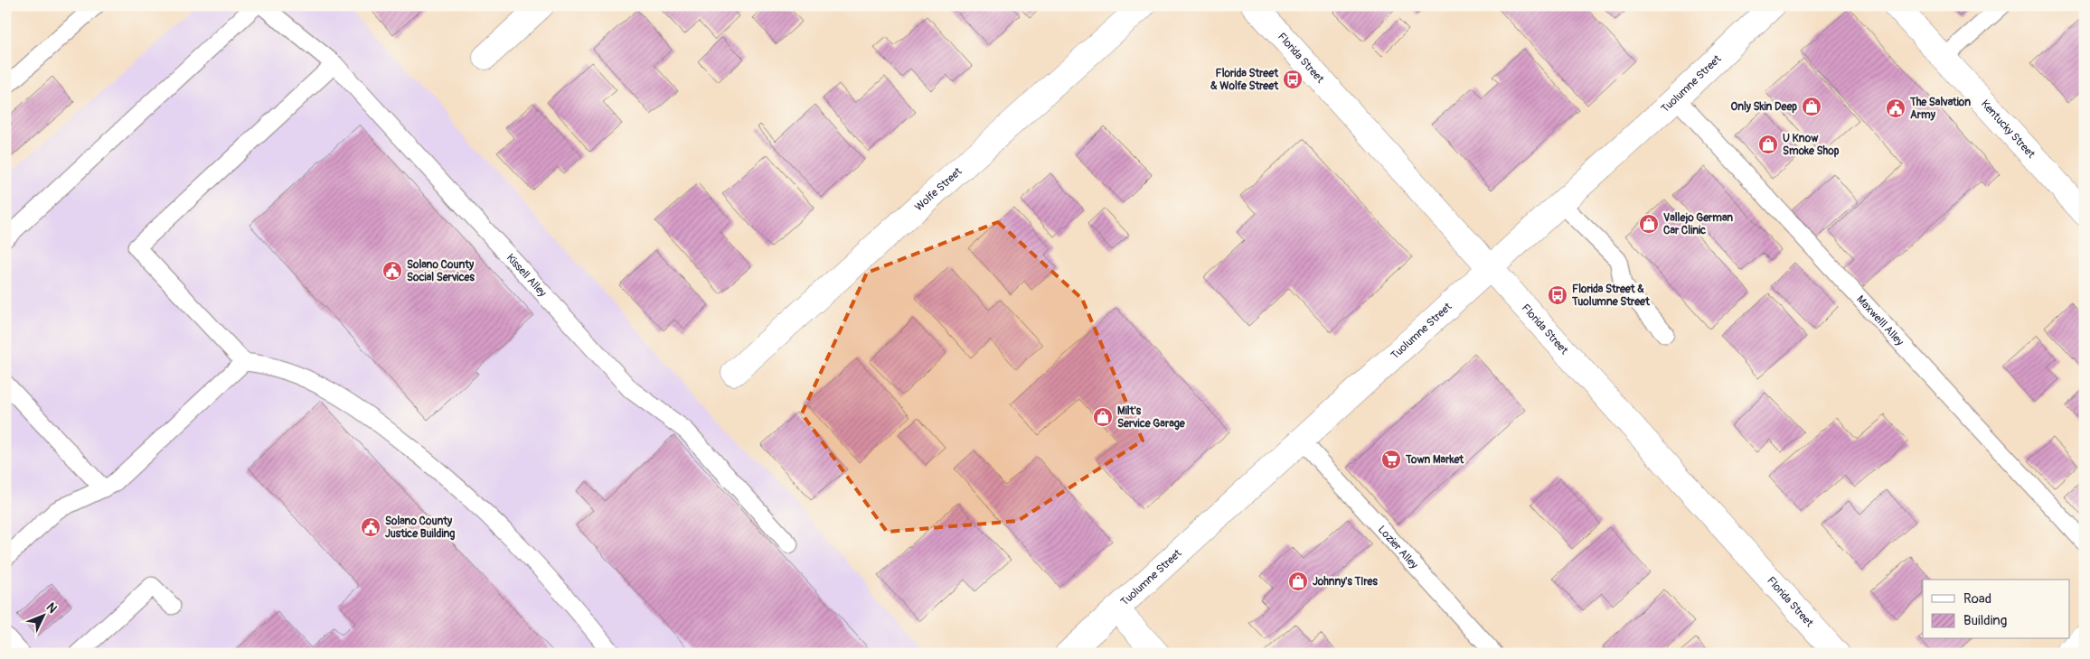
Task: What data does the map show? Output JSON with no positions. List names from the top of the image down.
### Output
{
  "streets": {
    "street": [
      "Florida Street",
      "Tuolumne Street",
      "Kentucky Street",
      "Wolfe Street"
    ],
    "lane": ["Kissell Alley", "Maxwelll Alley", "Lozier Alley"]
  },
  "crossings": [
    ["Florida Street", "Tuolumne Street"],
    ["Tuolumne Street", "Maxwelll Alley"],
    ["Tuolumne Street", "Lozier Alley"]
  ],
  "places": {
    "bus stop": ["Florida Street & Wolfe Street", "Florida Street & Tuolumne Street"],
    "shop": [
      "Only Skin Deep",
      "U Know Smoke Shop",
      "Vallejo German Car Clinic",
      "Milt's Service Garage",
      "Johnny's TIres"
    ],
    "public building": ["The Salvation Army", "Solano County Social Services", "Solano County Justice Building"],
    "supermarket": ["Town Market"]
  },
  "legend": ["Road", "Building"],
  "north": "top right"
}
